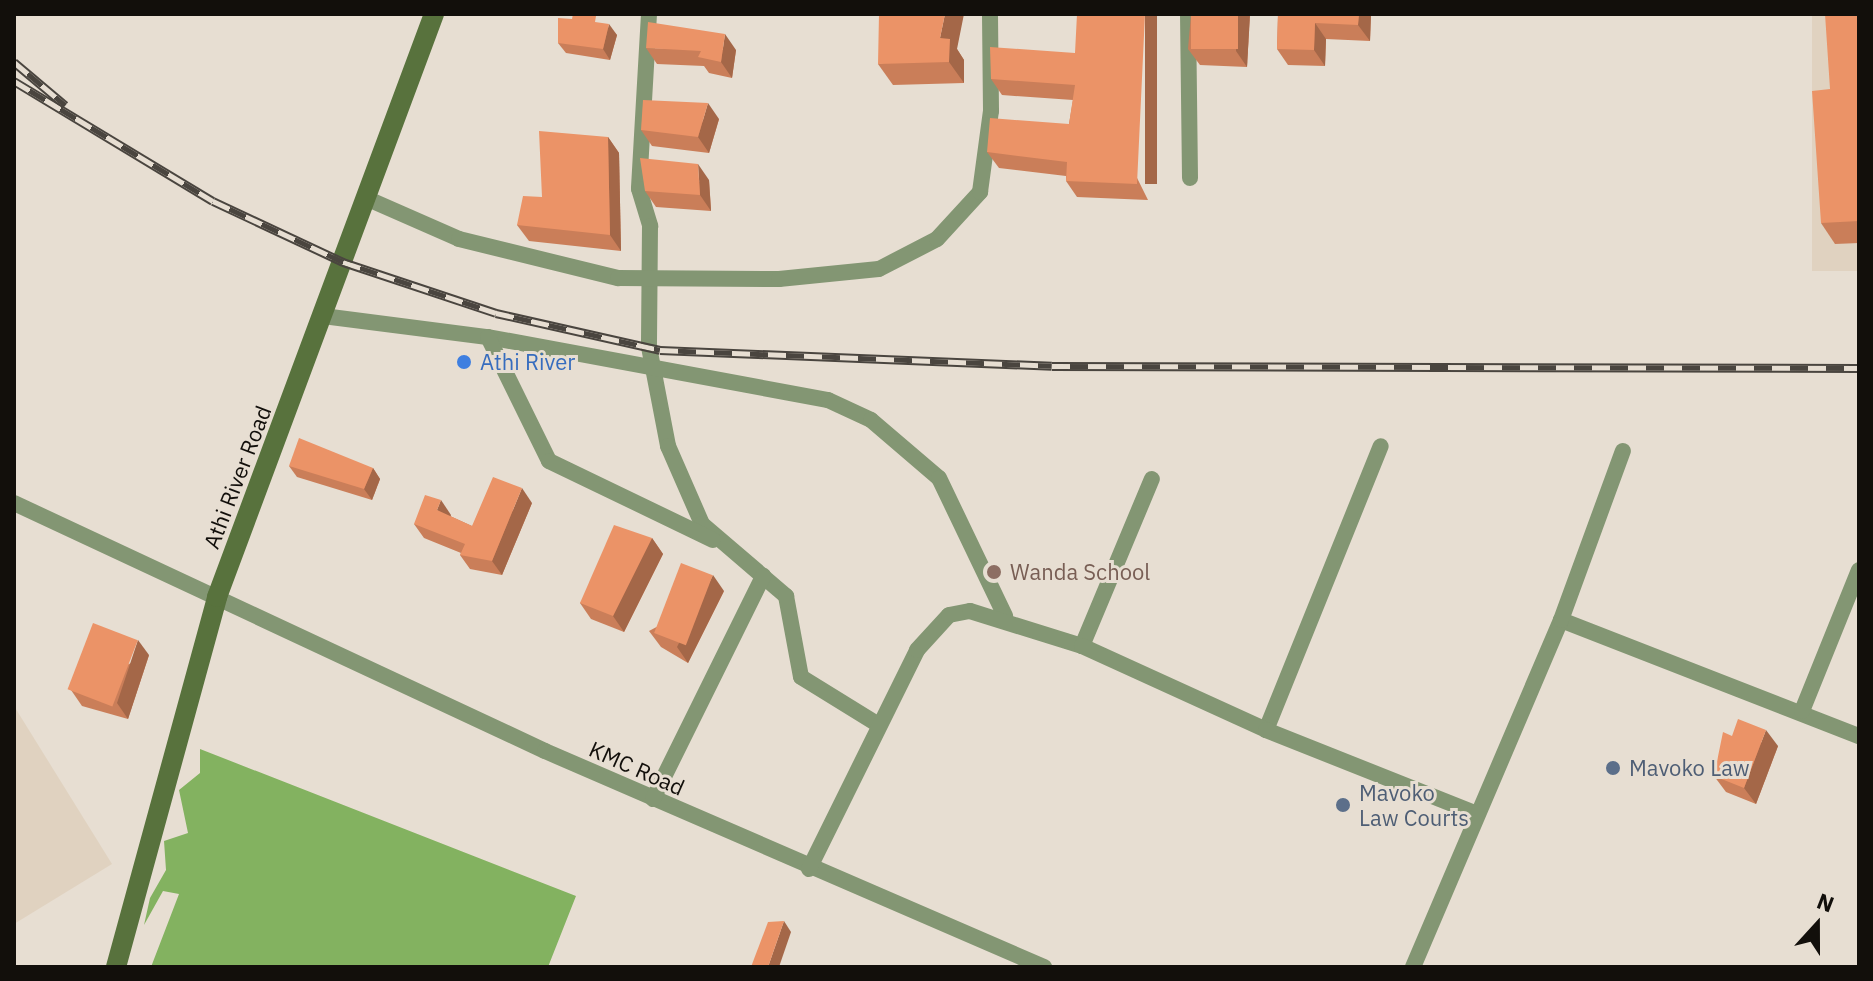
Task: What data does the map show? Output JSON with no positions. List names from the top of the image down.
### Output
{
  "streets": {
    "main road": ["Athi River Road"],
    "street": ["KMC Road"]
  },
  "crossings": [
    ["Athi River Road", "KMC Road"]
  ],
  "places": [
    "Athi River",
    "Wanda School",
    "Mavoko Law",
    "Mavoko Law Courts"
  ],
  "north": "top"
}
